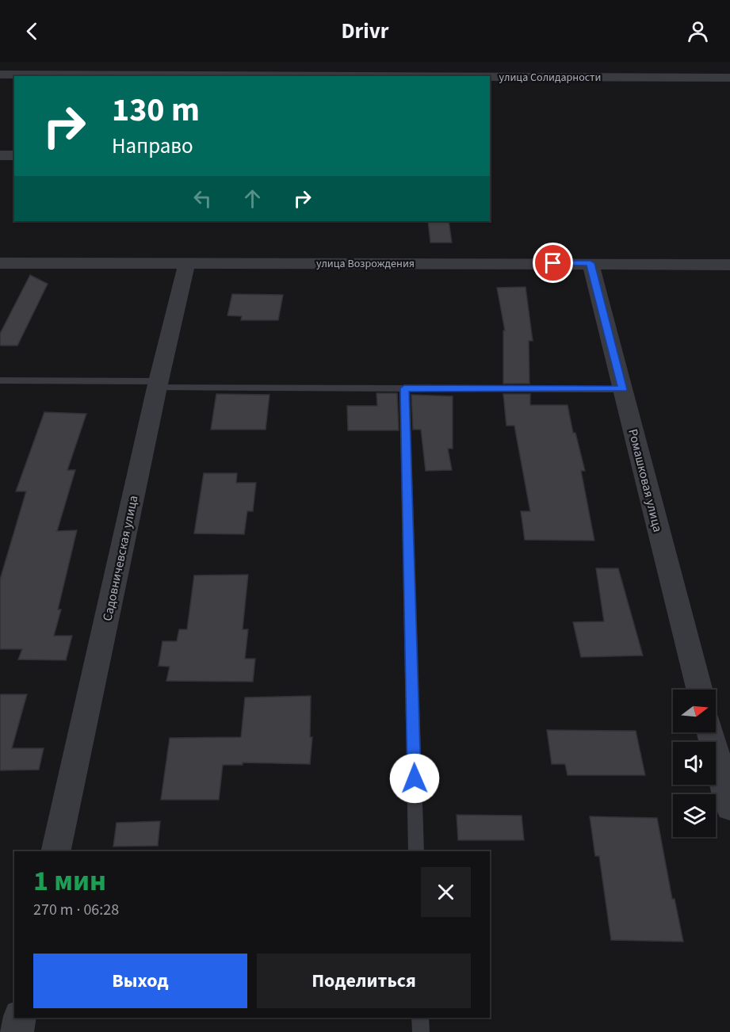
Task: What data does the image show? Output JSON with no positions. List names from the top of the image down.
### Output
{
  "streets": {
    "street": [
      "улица Солидарности",
      "улица Возрождения",
      "Ромашковая улица",
      "Садовничевская улица"
    ]
  },
  "crossings": [
    ["улица Возрождения", "Ромашковая улица"],
    ["улица Возрождения", "Садовничевская улица"]
  ],
  "north": "right",
  "page": {
    "header": "Drivr",
    "turn": ["130 m", "Направо"],
    "heading": ["1 мин", "270 m · 06:28"],
    "buttons": ["Выход", "Поделиться"]
  }
}
